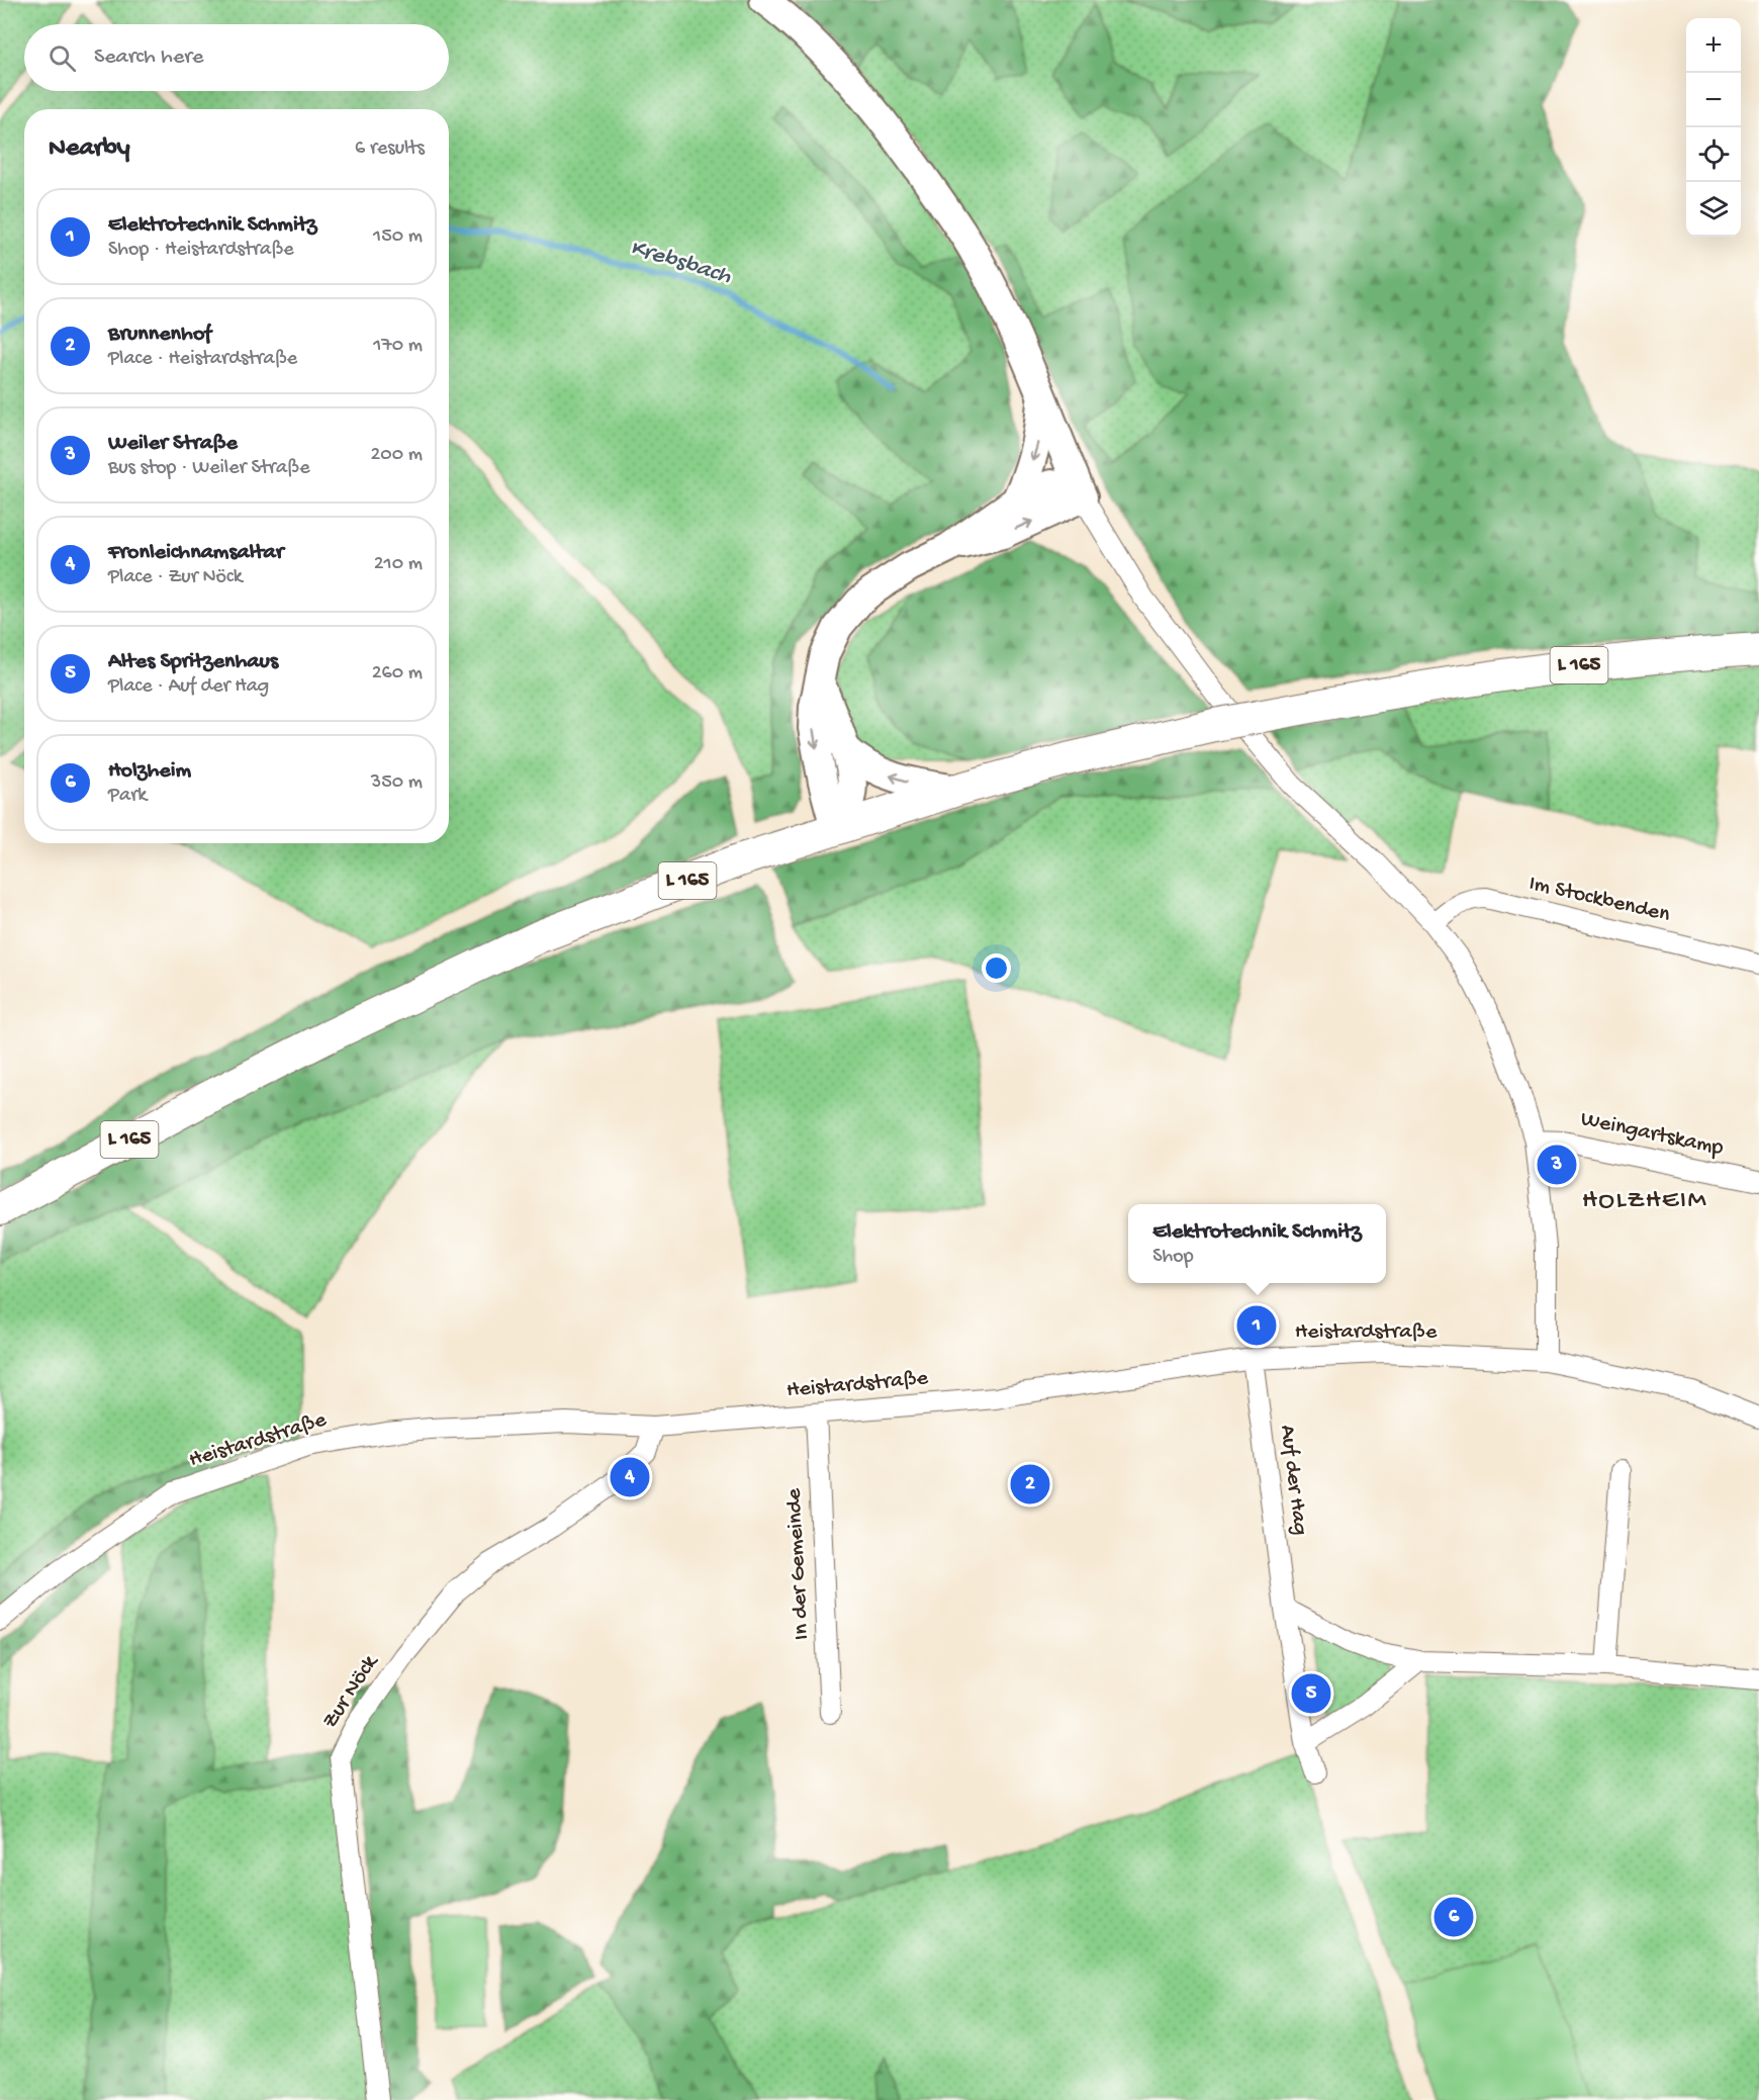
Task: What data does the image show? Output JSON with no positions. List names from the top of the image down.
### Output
{
  "streets": {
    "main road": ["L 165"],
    "street": [
      "Im Stockbenden",
      "Weingartskamp",
      "Heistardstraße",
      "Auf der Hag",
      "In der Gemeinde",
      "Zur Nöck"
    ]
  },
  "crossings": [
    ["Heistardstraße", "Auf der Hag"],
    ["Heistardstraße", "In der Gemeinde"],
    ["Heistardstraße", "Zur Nöck"]
  ],
  "districts": ["HOLZHEIM"],
  "water": ["Krebsbach"],
  "page": {
    "map_buttons": ["+", "−"],
    "search": "Search here",
    "heading": ["Nearby", "6 results"],
    "list": [
      {
        "mark": "1",
        "name": "Elektrotechnik Schmitz",
        "note": "Shop · Heistardstraße",
        "value": "150 m"
      },
      {
        "mark": "2",
        "name": "Brunnenhof",
        "note": "Place · Heistardstraße",
        "value": "170 m"
      },
      {
        "mark": "3",
        "name": "Weiler Straße",
        "note": "Bus stop · Weiler Straße",
        "value": "200 m"
      },
      {
        "mark": "4",
        "name": "Fronleichnamsaltar",
        "note": "Place · Zur Nöck",
        "value": "210 m"
      },
      {
        "mark": "5",
        "name": "Altes Spritzenhaus",
        "note": "Place · Auf der Hag",
        "value": "260 m"
      },
      {
        "mark": "6",
        "name": "Holzheim",
        "note": "Park",
        "value": "350 m"
      }
    ],
    "pins": [
      "3",
      "1",
      "4",
      "2",
      "5",
      "6"
    ],
    "popup": ["Elektrotechnik Schmitz", "Shop"]
  }
}
